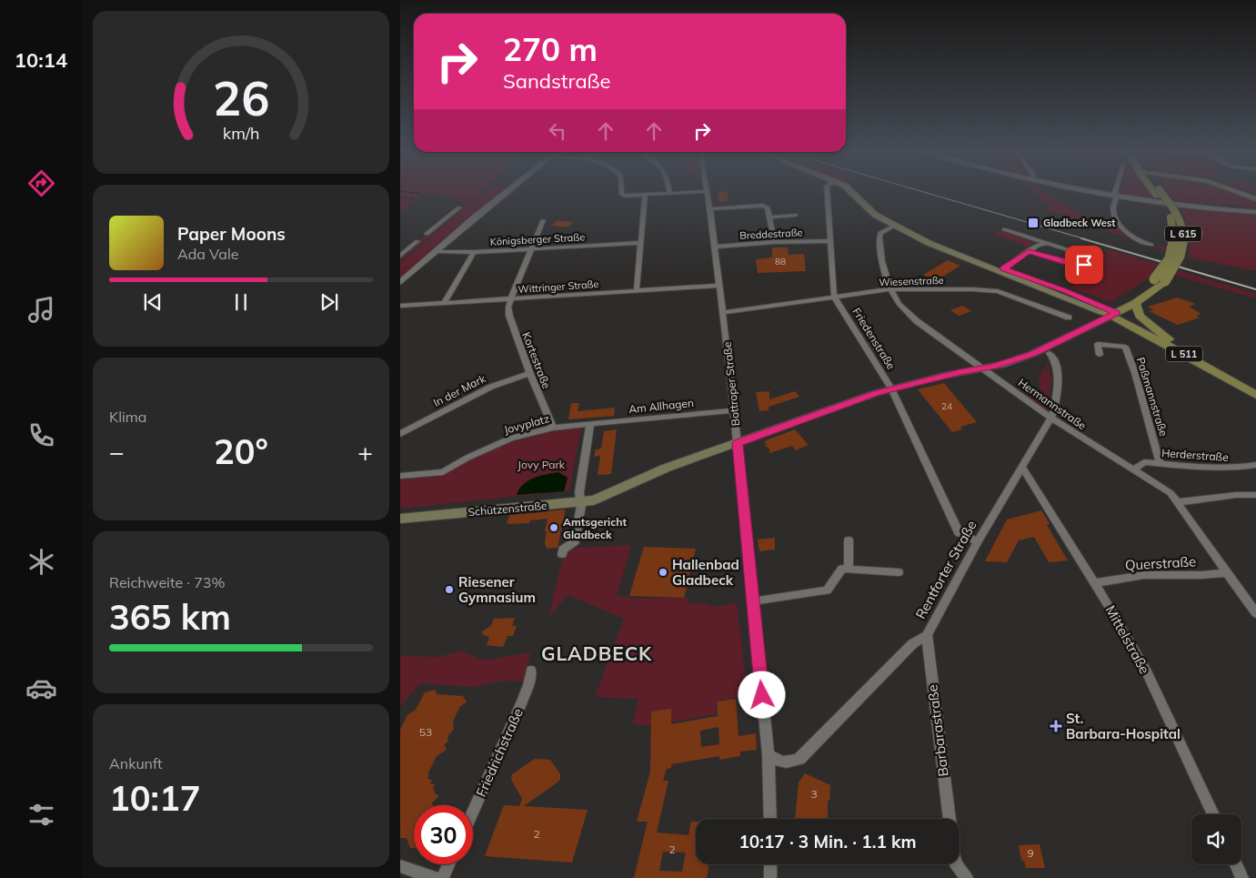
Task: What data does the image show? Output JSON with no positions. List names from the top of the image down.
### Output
{
  "streets": {
    "main road": ["L 615", "L 511", "Schützenstraße"],
    "street": [
      "Breddestraße",
      "Königsberger Straße",
      "Wiesenstraße",
      "Wittringer Straße",
      "Friedenstraße",
      "Kortestraße",
      "Bottroper Straße",
      "In der Mark",
      "Paßmannstraße",
      "Hermannstraße",
      "Am Allhagen",
      "Jovyplatz",
      "Herderstraße",
      "Querstraße",
      "Rentforter Straße",
      "Mittelstraße",
      "Barbarastraße",
      "Friedrichstraße"
    ]
  },
  "crossings": [
    ["Breddestraße", "Friedenstraße"],
    ["Breddestraße", "Bottroper Straße"],
    ["L 615", "Friedenstraße"],
    ["L 615", "L 511"],
    ["L 615", "Bottroper Straße"],
    ["L 615", "Hermannstraße"],
    ["L 615", "Schützenstraße"],
    ["Wiesenstraße", "Friedenstraße"],
    ["Wiesenstraße", "Bottroper Straße"],
    ["Wiesenstraße", "Hermannstraße"],
    ["Wittringer Straße", "Kortestraße"],
    ["Wittringer Straße", "Bottroper Straße"],
    ["Friedenstraße", "Rentforter Straße"],
    ["L 511", "Hermannstraße"],
    ["Kortestraße", "In der Mark"],
    ["Kortestraße", "Jovyplatz"],
    ["Bottroper Straße", "Am Allhagen"],
    ["Bottroper Straße", "Schützenstraße"],
    ["Bottroper Straße", "Rentforter Straße"],
    ["Paßmannstraße", "Herderstraße"],
    ["Hermannstraße", "Herderstraße"],
    ["Hermannstraße", "Querstraße"],
    ["Hermannstraße", "Rentforter Straße"],
    ["Am Allhagen", "Jovyplatz"],
    ["Querstraße", "Mittelstraße"],
    ["Rentforter Straße", "Mittelstraße"],
    ["Rentforter Straße", "Barbarastraße"]
  ],
  "districts": ["GLADBECK"],
  "parks": ["Jovy Park"],
  "places": {
    "transit": ["Gladbeck West"],
    "other": ["Amtsgericht Gladbeck", "Hallenbad Gladbeck", "Riesener Gymnasium"],
    "health": ["St. Barbara-Hospital"]
  },
  "house_numbers": [
    "88",
    "24",
    "53",
    "3",
    "2",
    "2",
    "9"
  ],
  "page": {
    "tabs": "10:14",
    "turn": ["270 m", "Sandstraße"],
    "song": ["Paper Moons", "Ada Vale"],
    "tile": [
      "Klima",
      ["Reichweite · 73%", "365 km"],
      ["Ankunft", "10:17"]
    ],
    "heat": ["−", "20°", "+"],
    "limit": "30",
    "trip": "10:17 · 3 Min. · 1.1 km",
    "gauge": ["26", "km/h"]
  }
}
